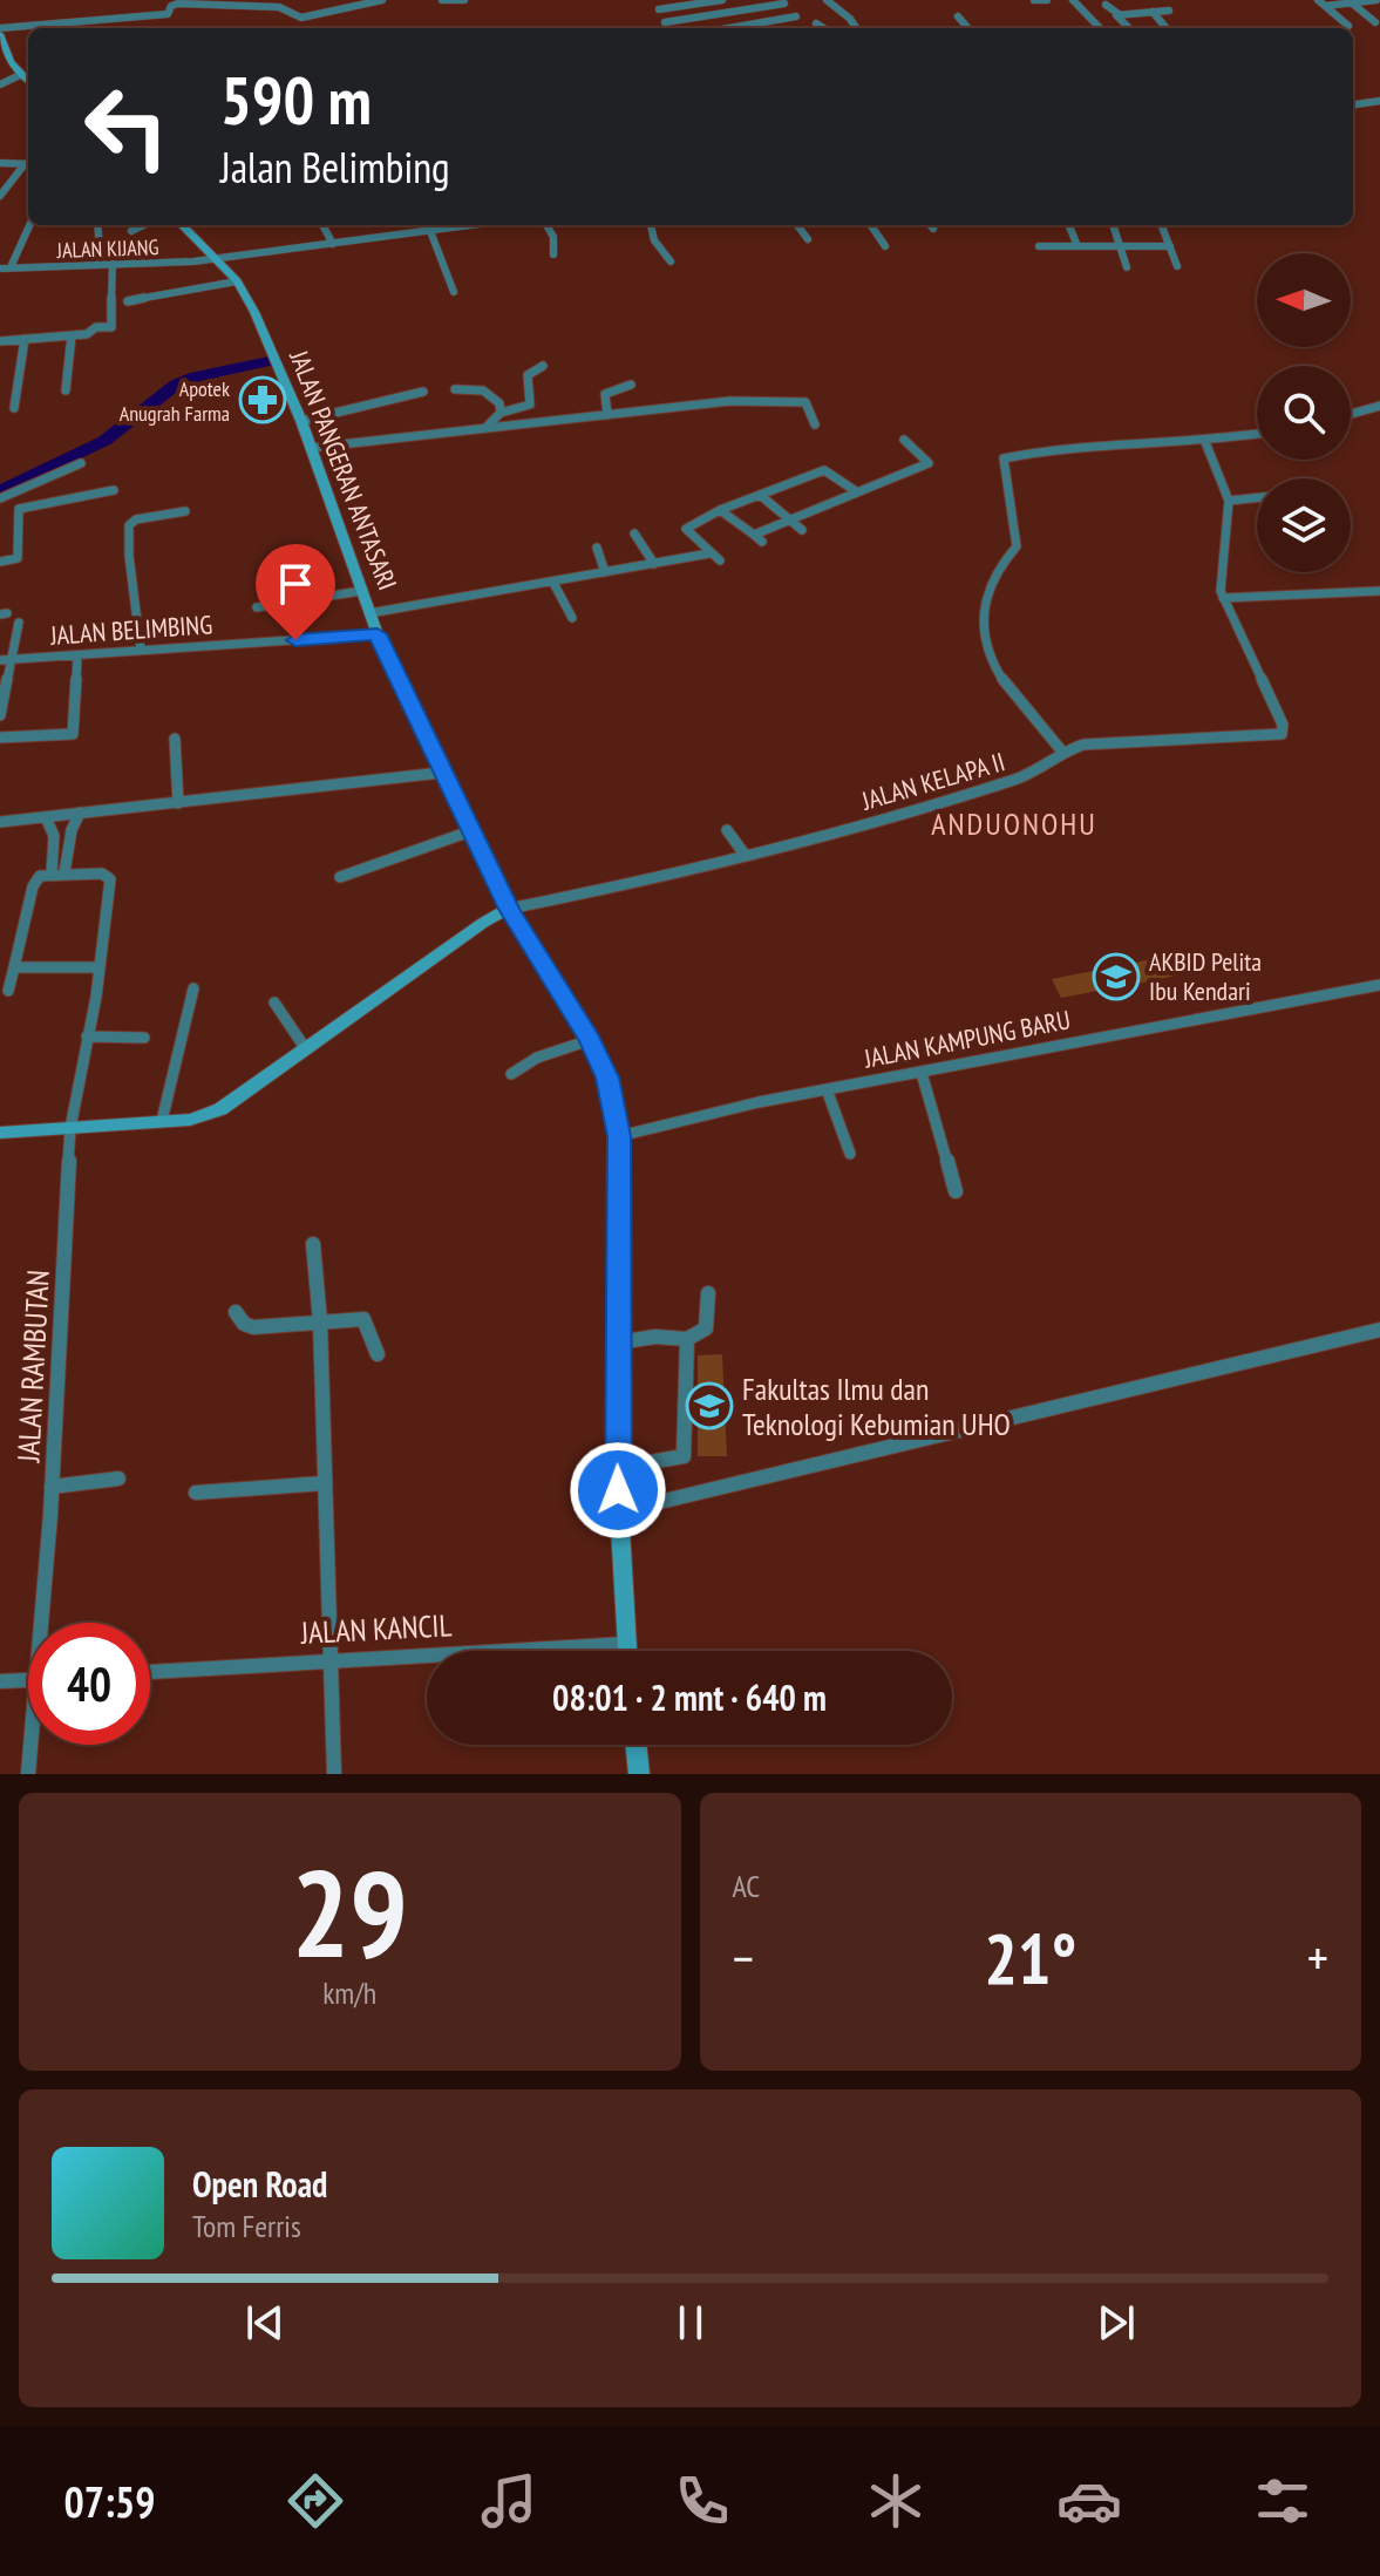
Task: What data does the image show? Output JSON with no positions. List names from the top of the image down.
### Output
{
  "streets": {
    "street": [
      "JALAN KIJANG",
      "JALAN PANGERAN ANTASARI",
      "JALAN BELIMBING",
      "JALAN KELAPA II",
      "JALAN KAMPUNG BARU",
      "JALAN RAMBUTAN",
      "JALAN KANCIL"
    ]
  },
  "crossings": [
    ["JALAN KIJANG", "JALAN PANGERAN ANTASARI"],
    ["JALAN PANGERAN ANTASARI", "JALAN BELIMBING"],
    ["JALAN PANGERAN ANTASARI", "JALAN KELAPA II"],
    ["JALAN PANGERAN ANTASARI", "JALAN KAMPUNG BARU"],
    ["JALAN PANGERAN ANTASARI", "JALAN KANCIL"]
  ],
  "districts": ["ANDUONOHU"],
  "places": {
    "pharmacy": ["Apotek Anugrah Farma"],
    "school or university": ["AKBID Pelita Ibu Kendari", "Fakultas Ilmu dan Teknologi Kebumian UHO"]
  },
  "north": "left",
  "page": {
    "turn": ["590 m", "Jalan Belimbing"],
    "limit": "40",
    "trip": "08:01 · 2 mnt · 640 m",
    "tile": [
      ["29", "km/h"],
      "AC"
    ],
    "heat": ["−", "21°", "+"],
    "song": ["Open Road", "Tom Ferris"],
    "tabs": "07:59"
  }
}
